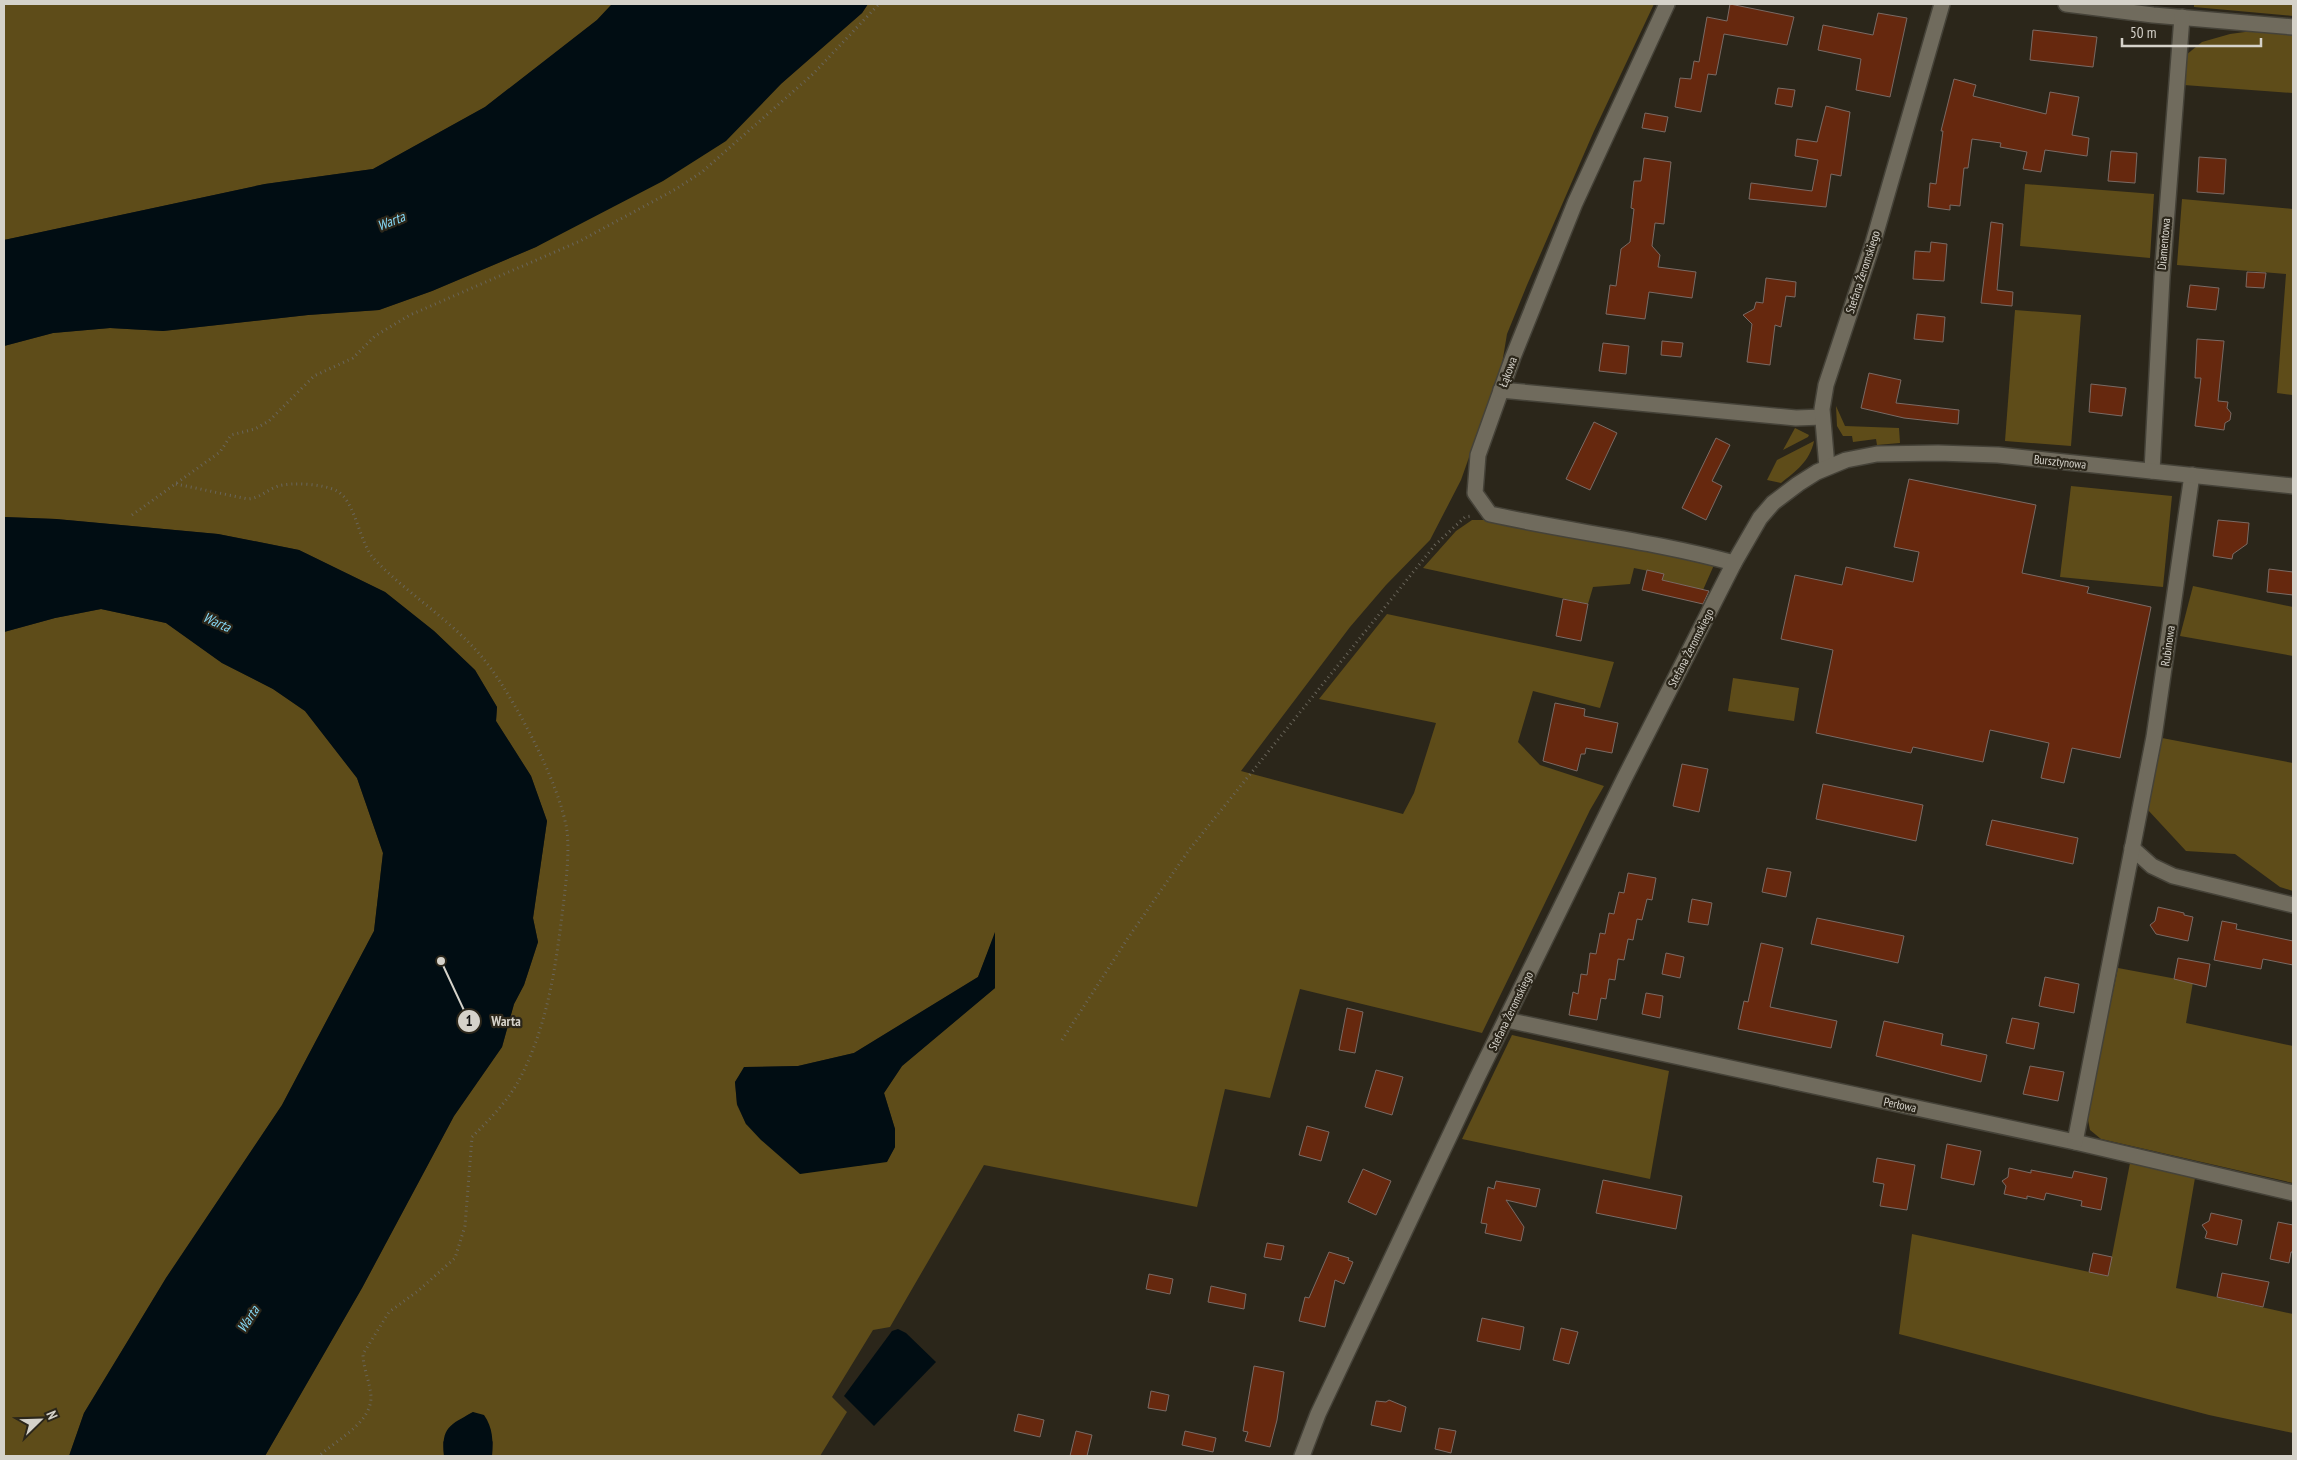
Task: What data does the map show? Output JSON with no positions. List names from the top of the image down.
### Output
{
  "streets": {
    "street": [
      "Diamentowa",
      "Stefana Żeromskiego",
      "Łąkowa",
      "Bursztynowa",
      "Rubinowa",
      "Perłowa"
    ]
  },
  "crossings": [
    ["Diamentowa", "Bursztynowa"],
    ["Stefana Żeromskiego", "Bursztynowa"],
    ["Stefana Żeromskiego", "Perłowa"],
    ["Bursztynowa", "Rubinowa"],
    ["Rubinowa", "Perłowa"]
  ],
  "water": ["Warta"],
  "places": ["Warta"],
  "scale_bar": "50 m",
  "north": "top right"
}
